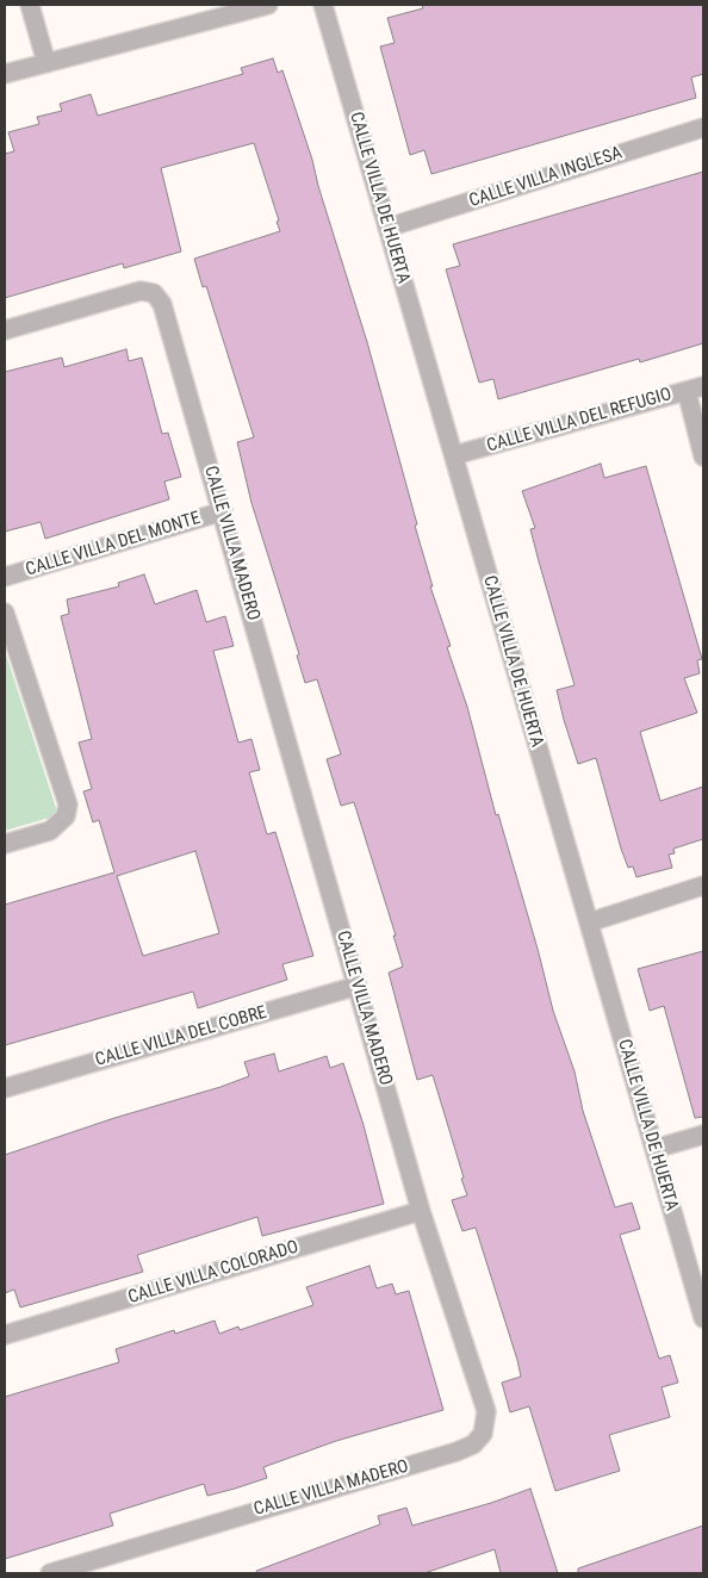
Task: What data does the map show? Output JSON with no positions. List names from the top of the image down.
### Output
{
  "streets": {
    "street": [
      "CALLE VILLA INGLESA",
      "CALLE VILLA DE HUERTA",
      "CALLE VILLA DEL REFUGIO",
      "CALLE VILLA MADERO",
      "CALLE VILLA DEL MONTE",
      "CALLE VILLA DEL COBRE",
      "CALLE VILLA COLORADO"
    ]
  },
  "crossings": [
    ["CALLE VILLA INGLESA", "CALLE VILLA DE HUERTA"],
    ["CALLE VILLA DE HUERTA", "CALLE VILLA DEL REFUGIO"],
    ["CALLE VILLA MADERO", "CALLE VILLA DEL MONTE"],
    ["CALLE VILLA MADERO", "CALLE VILLA DEL COBRE"],
    ["CALLE VILLA MADERO", "CALLE VILLA COLORADO"]
  ]
}
